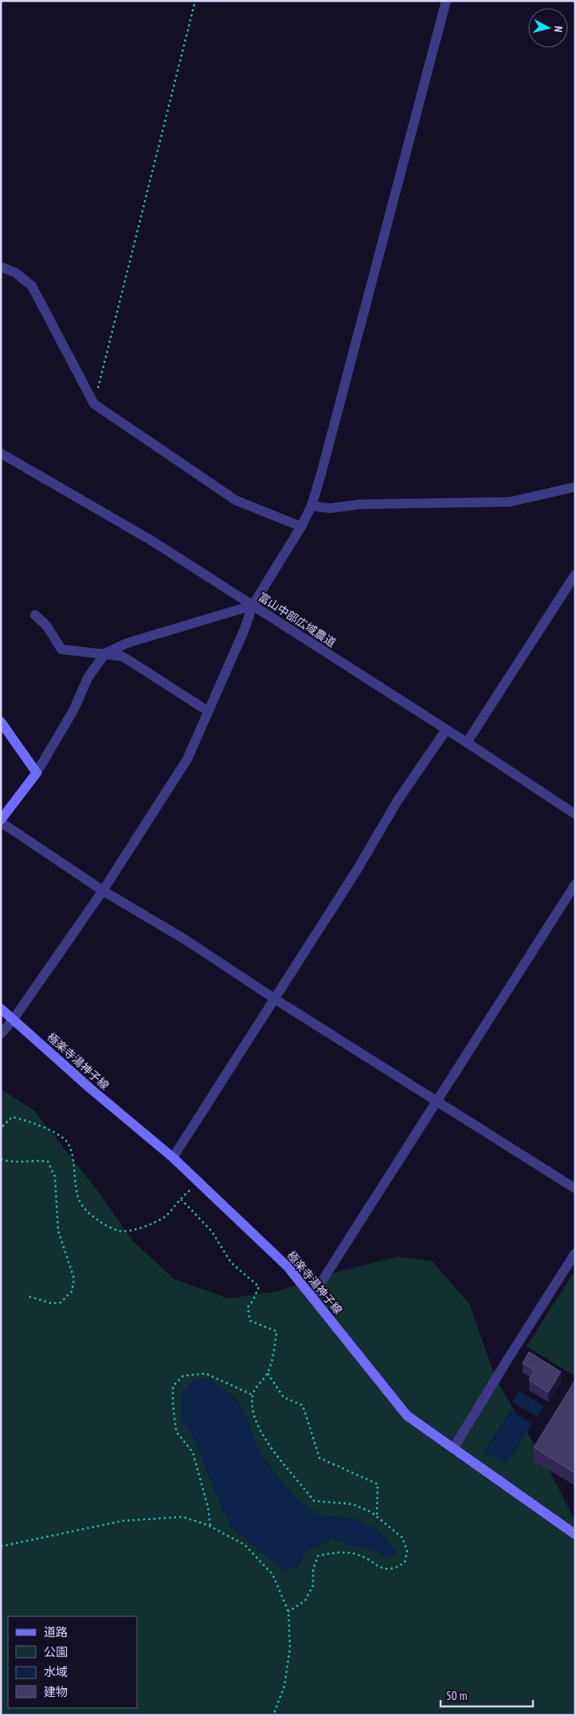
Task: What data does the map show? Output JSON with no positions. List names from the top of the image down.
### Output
{
  "streets": {
    "main road": ["極楽寺湯神子線"],
    "street": ["富山中部広域農道"]
  },
  "legend": [
    "道路",
    "公園",
    "水域",
    "建物"
  ],
  "scale_bar": "50 m",
  "north": "right"
}
